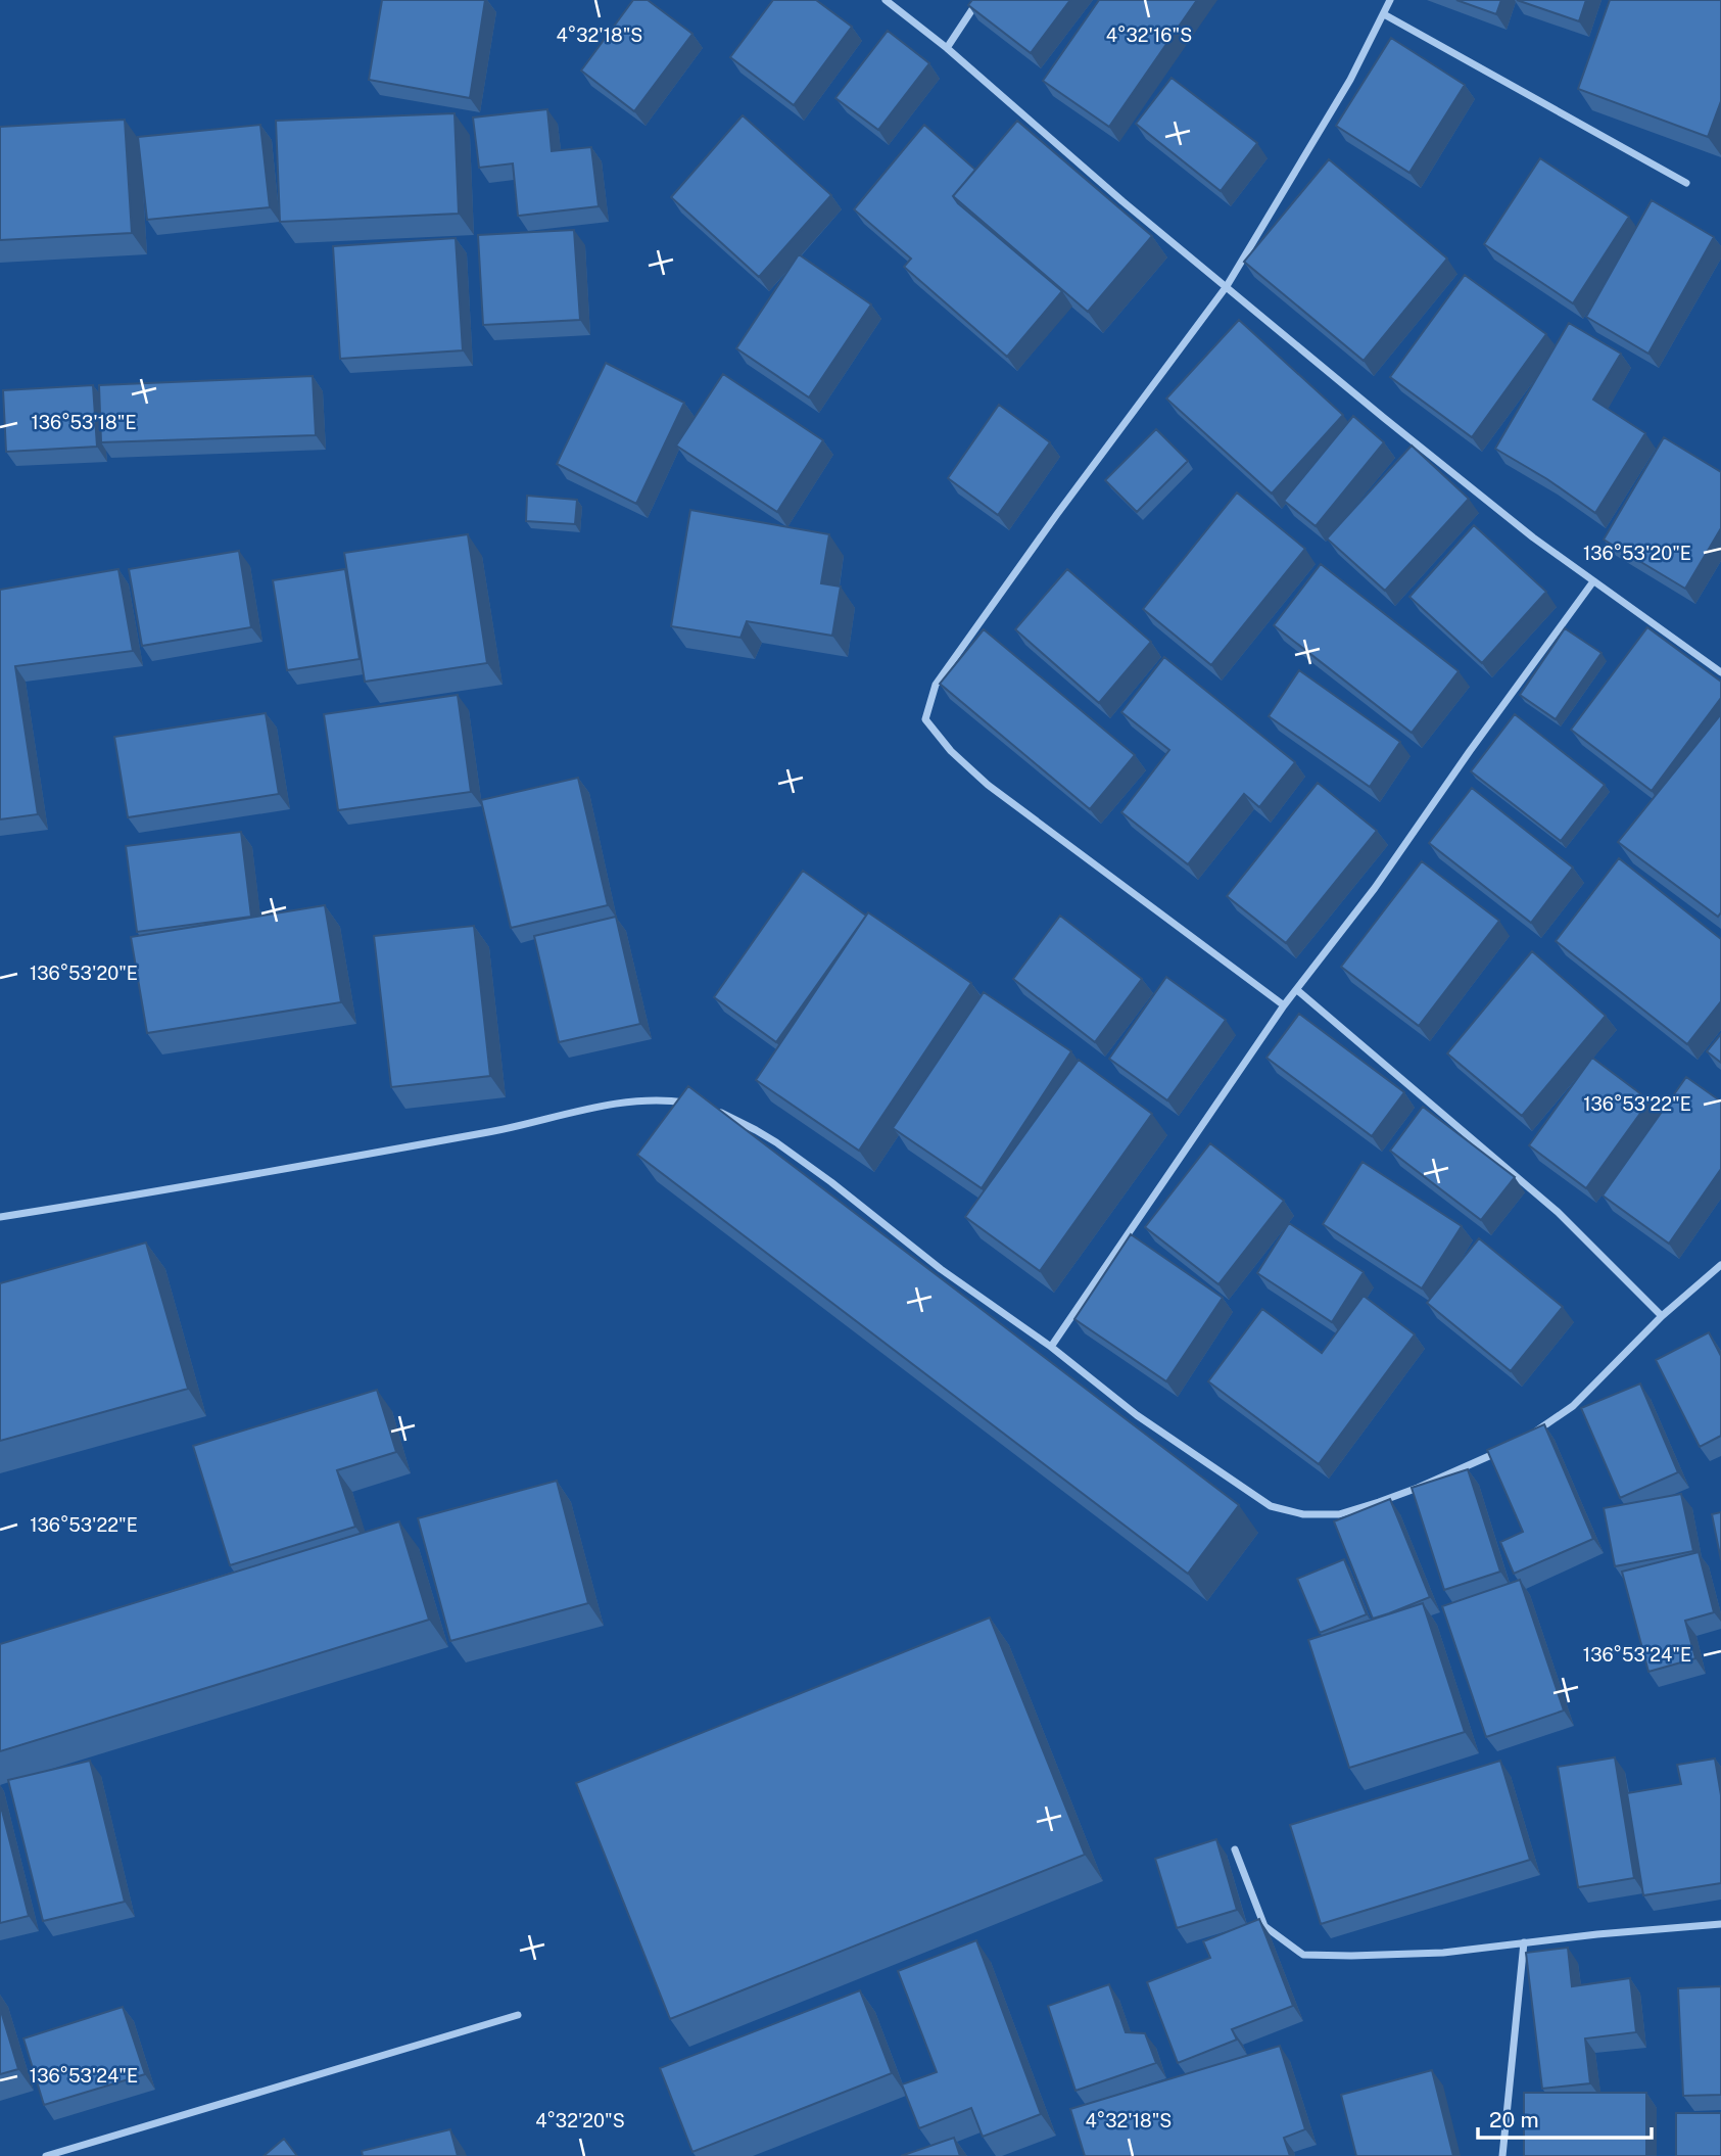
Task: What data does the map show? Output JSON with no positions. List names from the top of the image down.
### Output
{
  "scale_bar": "20 m",
  "coordinates": [
    "4°32'18\"S",
    "4°32'16\"S",
    "136°53'18\"E",
    "136°53'20\"E",
    "136°53'22\"E",
    "136°53'24\"E",
    "4°32'20\"S"
  ]
}
